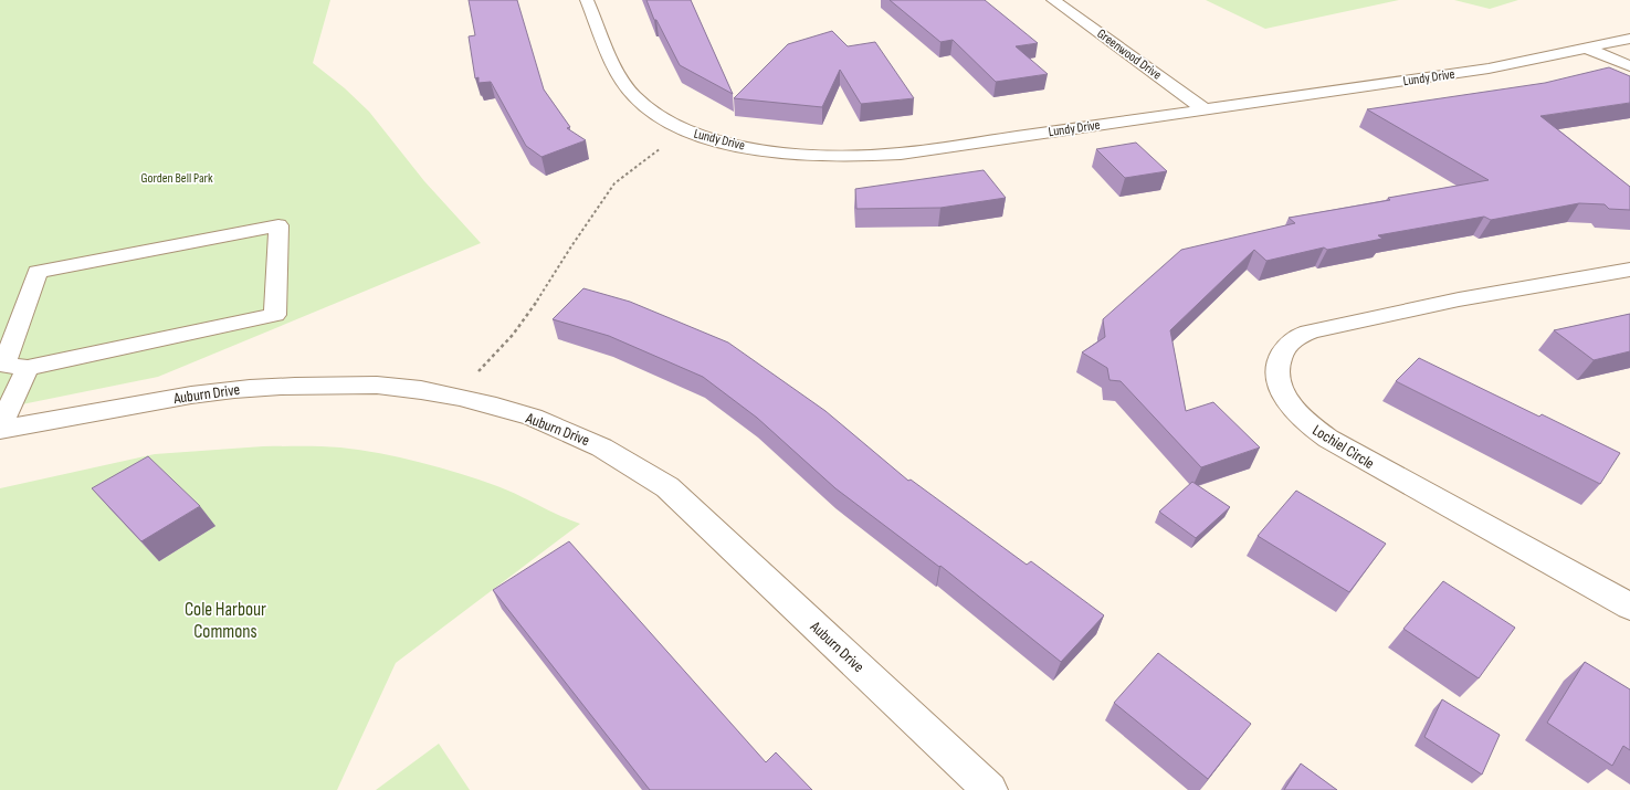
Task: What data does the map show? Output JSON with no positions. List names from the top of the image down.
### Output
{
  "streets": {
    "street": [
      "Greenwood Drive",
      "Lundy Drive",
      "Auburn Drive",
      "Lochiel Circle"
    ]
  },
  "crossings": [
    ["Greenwood Drive", "Lundy Drive"]
  ],
  "parks": ["Gorden Bell Park", "Cole Harbour Commons"]
}
